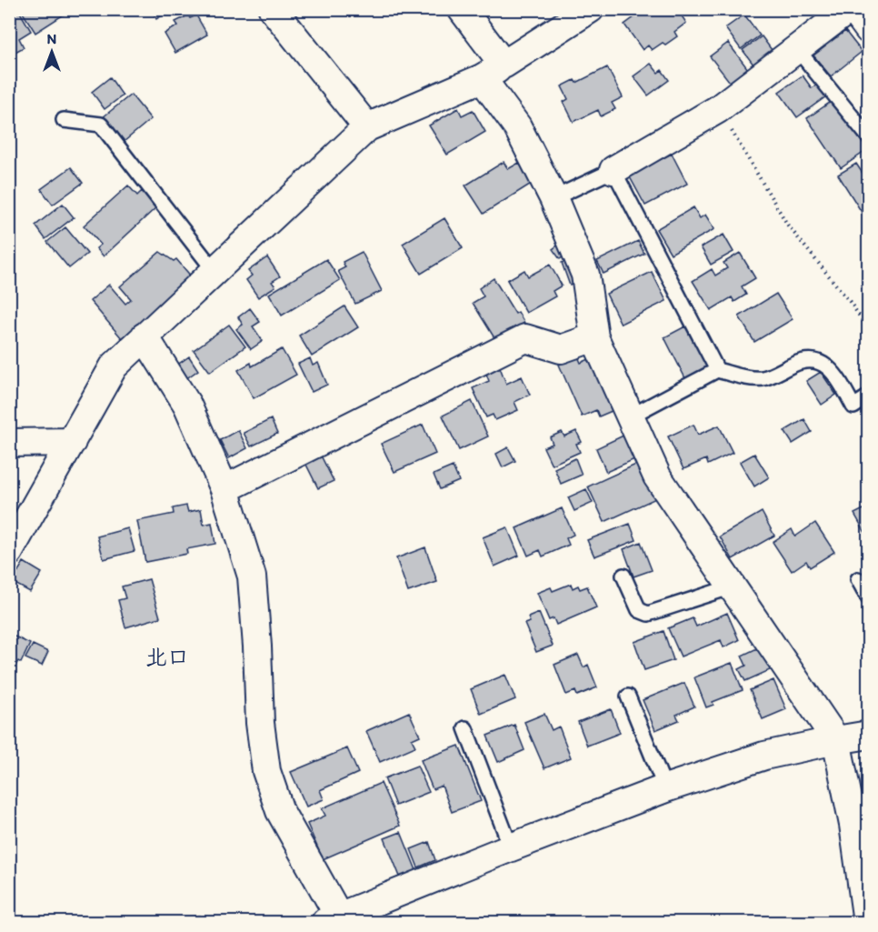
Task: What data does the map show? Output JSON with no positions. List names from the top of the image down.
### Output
{
  "districts": ["北口"],
  "north": "top"
}
